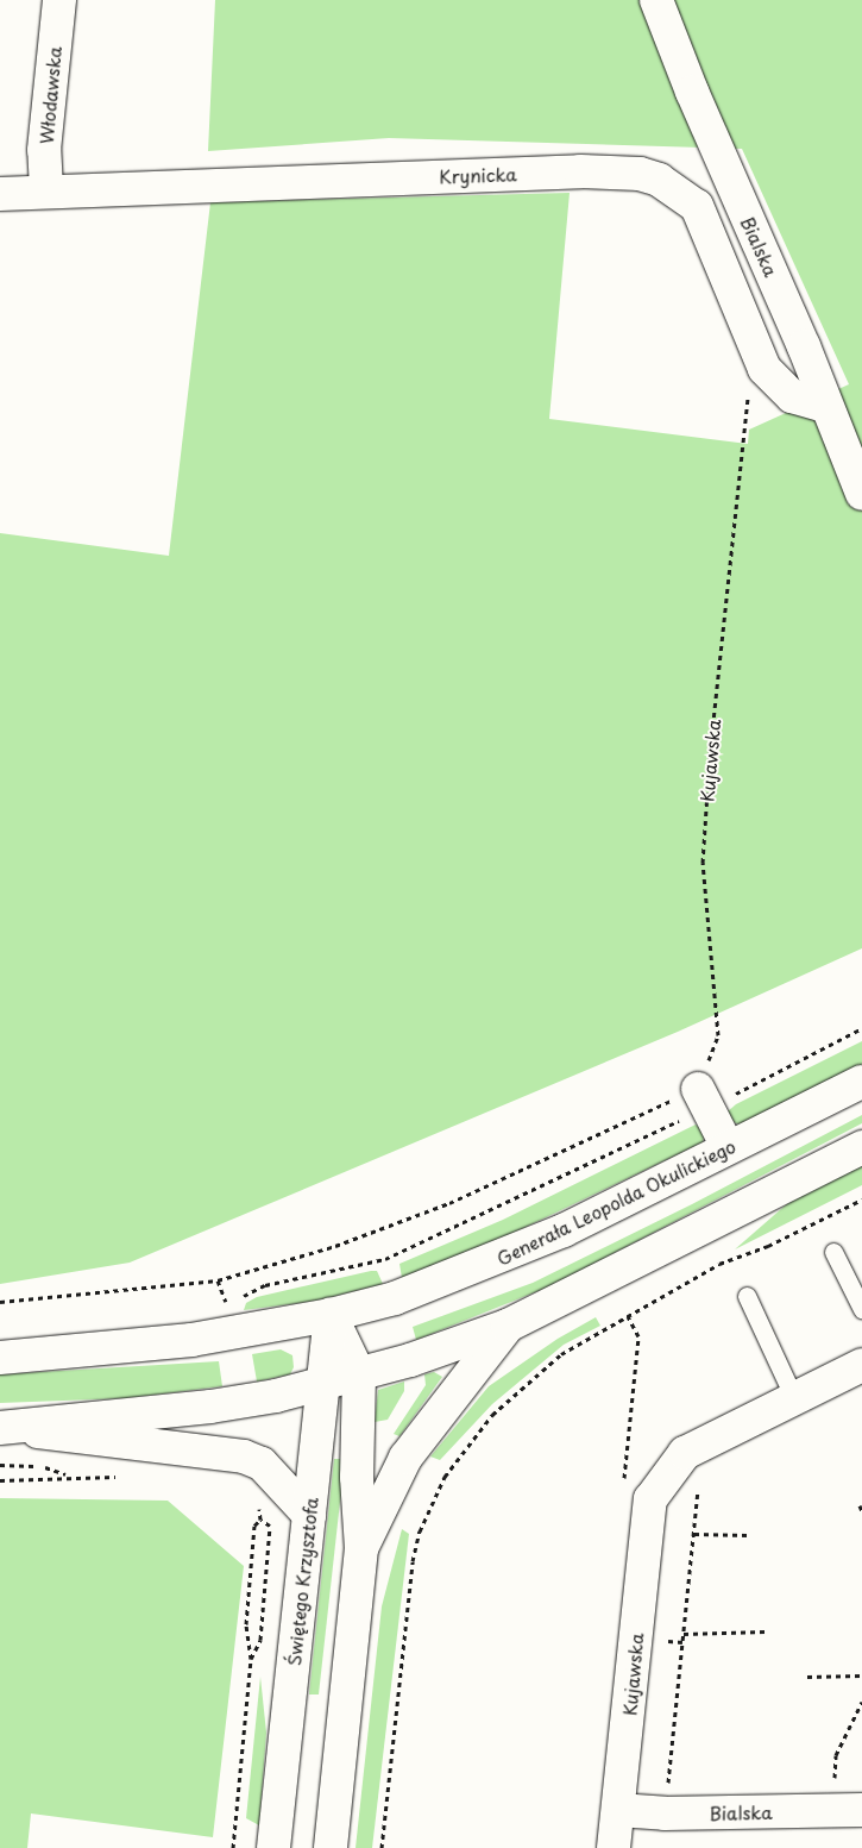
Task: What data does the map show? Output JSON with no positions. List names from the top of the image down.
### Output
{
  "streets": {
    "main road": [
      "Włodawska",
      "Krynicka",
      "Bialska",
      "Kujawska",
      "Generała Leopolda Okulickiego",
      "Świętego Krzysztofa"
    ]
  },
  "crossings": [
    ["Włodawska", "Krynicka"],
    ["Krynicka", "Bialska"],
    ["Krynicka", "Kujawska"],
    ["Bialska", "Kujawska"],
    ["Generała Leopolda Okulickiego", "Świętego Krzysztofa"]
  ]
}
